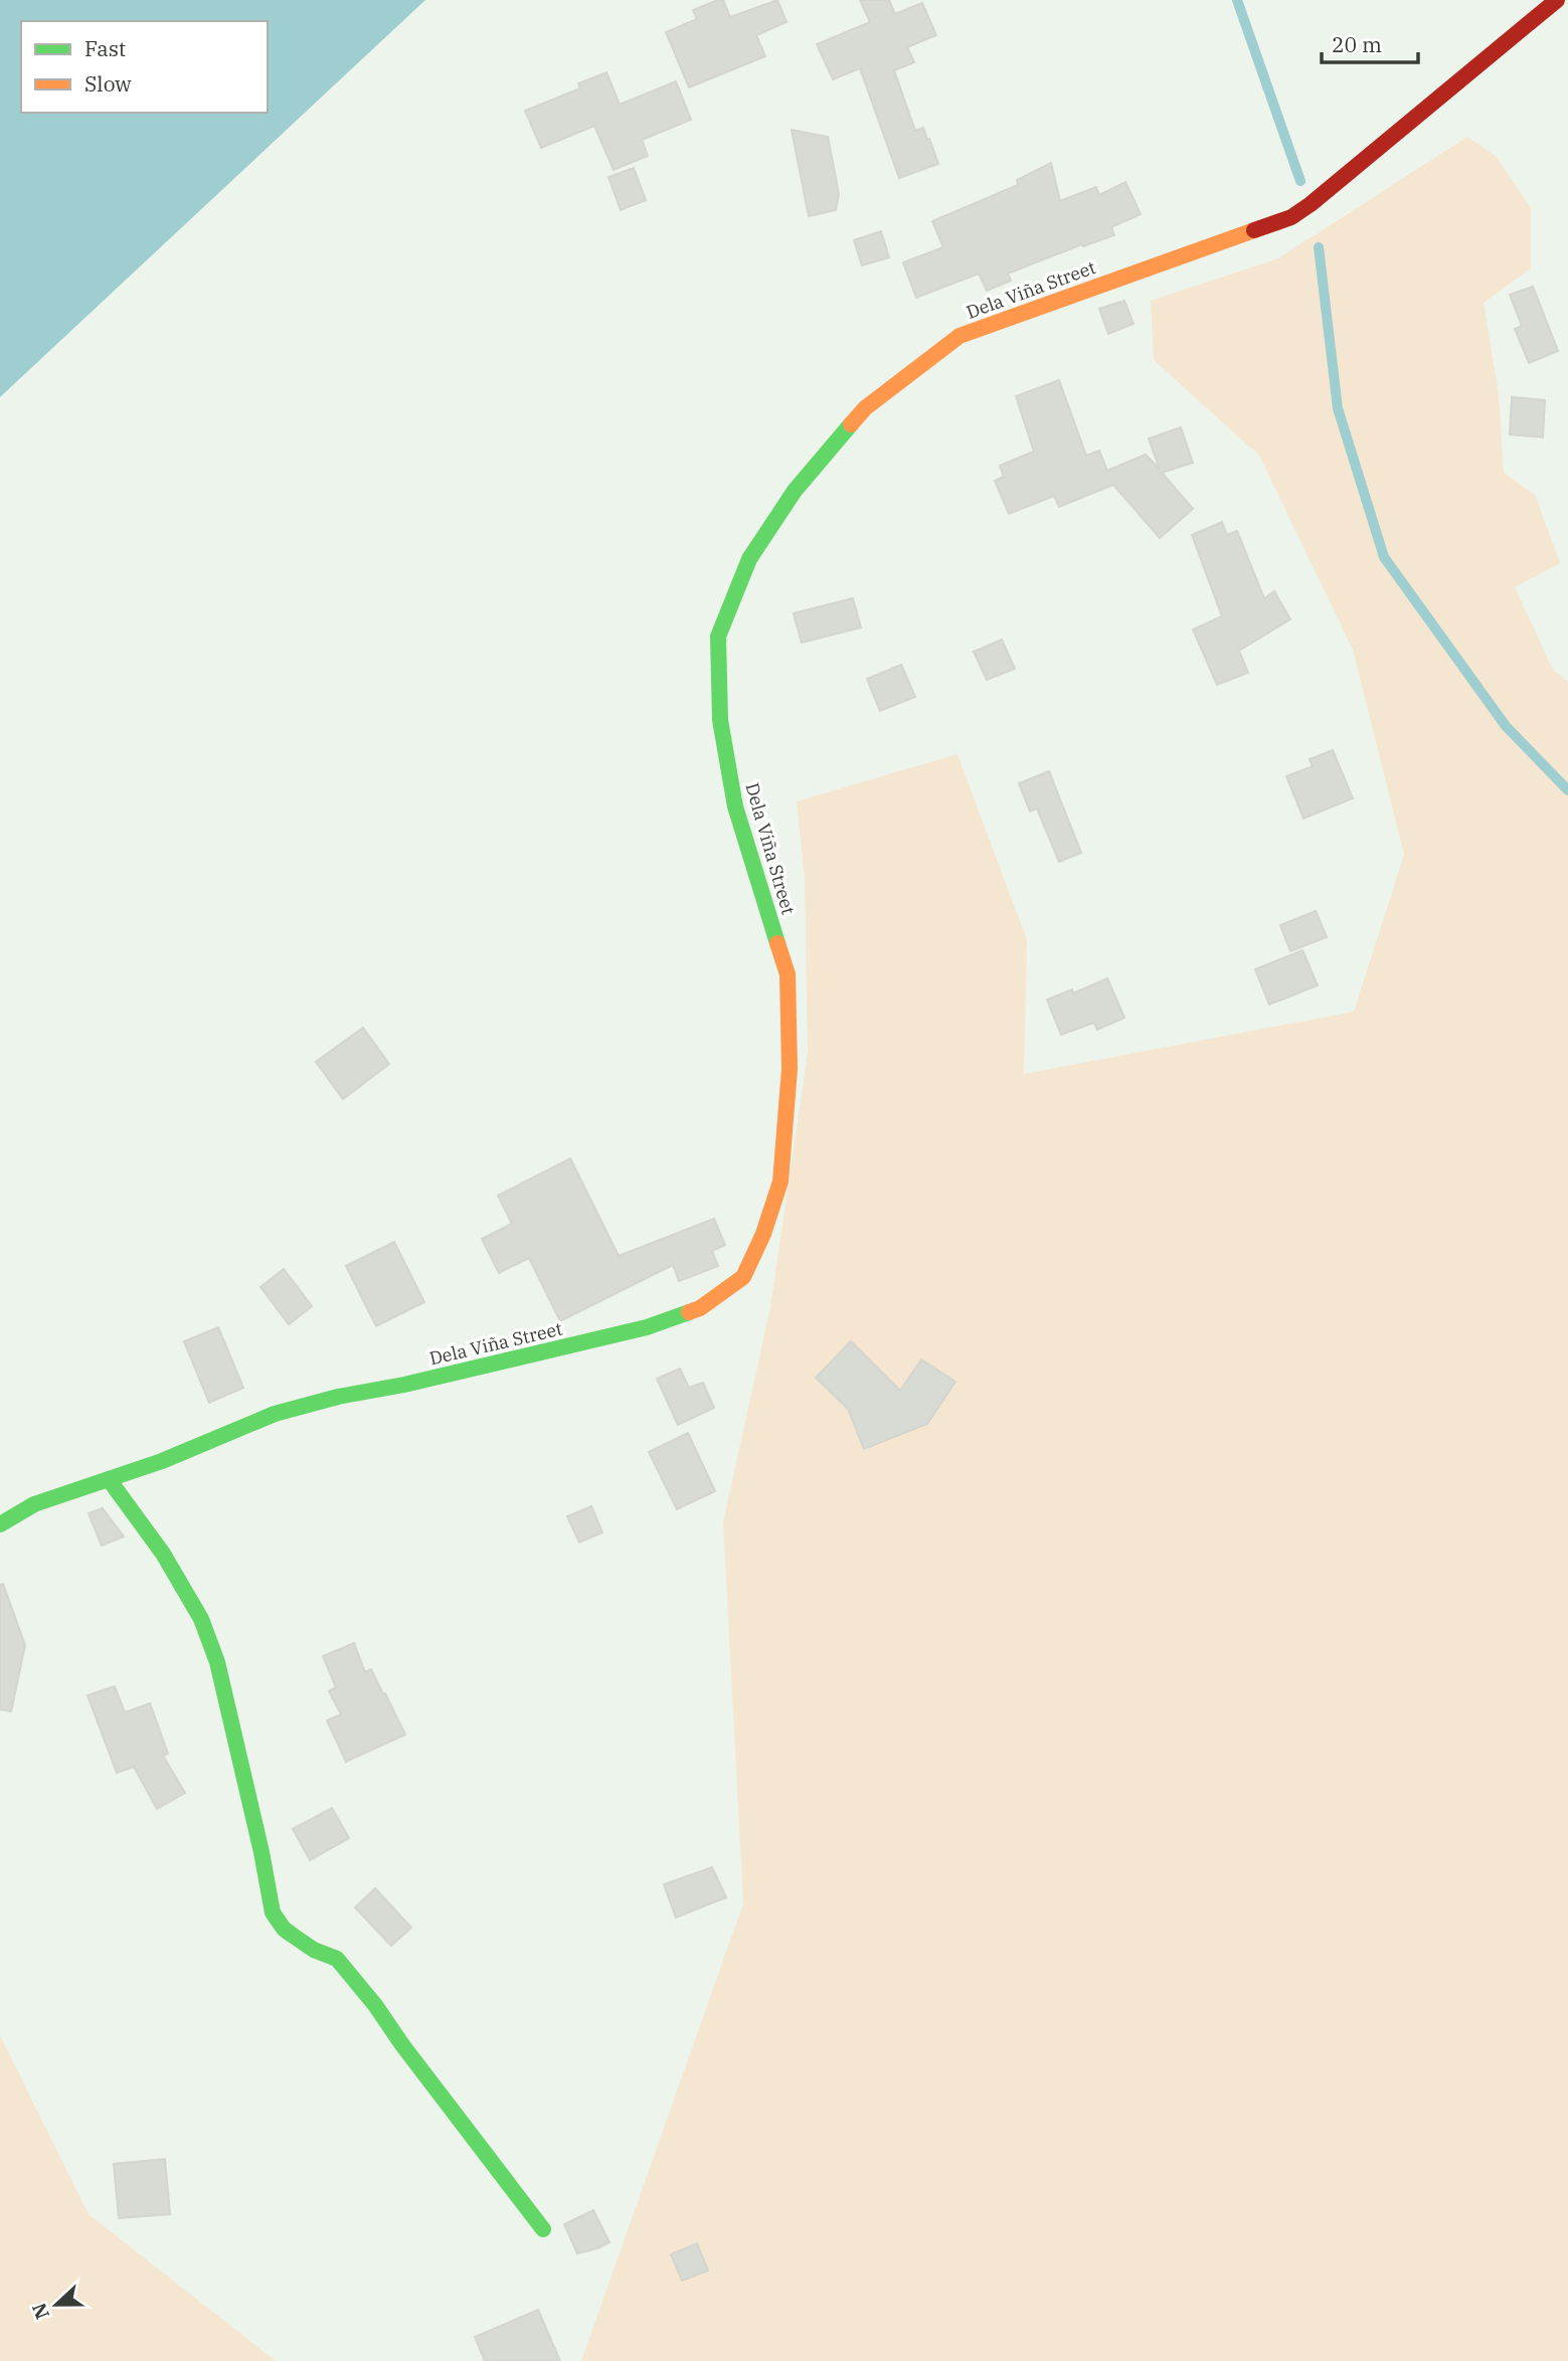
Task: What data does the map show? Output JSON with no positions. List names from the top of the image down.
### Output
{
  "streets": {
    "street": ["Dela Viña Street"]
  },
  "legend": ["Fast", "Slow"],
  "scale_bar": "20 m",
  "north": "left"
}
